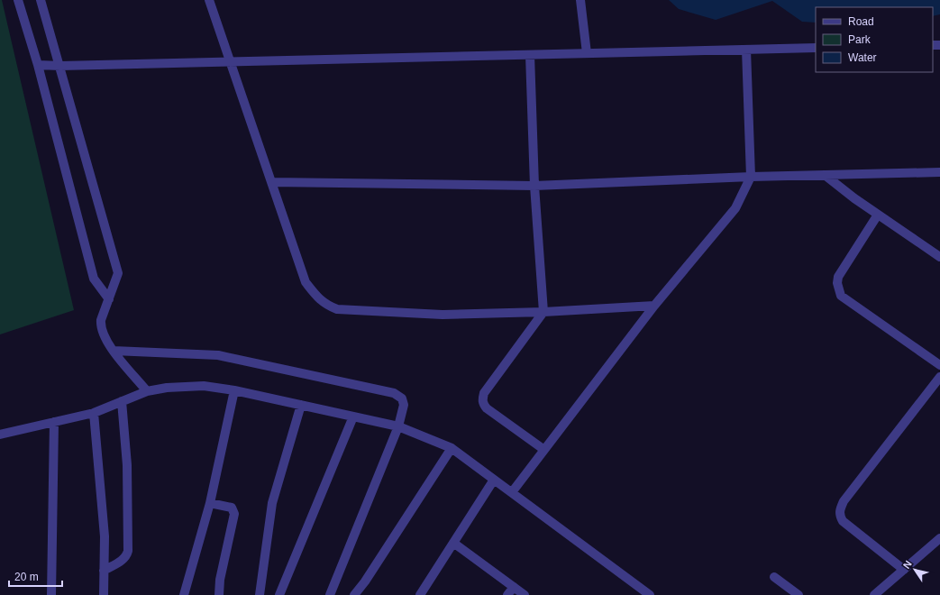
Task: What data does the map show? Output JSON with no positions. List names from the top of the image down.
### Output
{
  "legend": ["Road", "Park", "Water"],
  "scale_bar": "20 m",
  "north": "top left"
}
